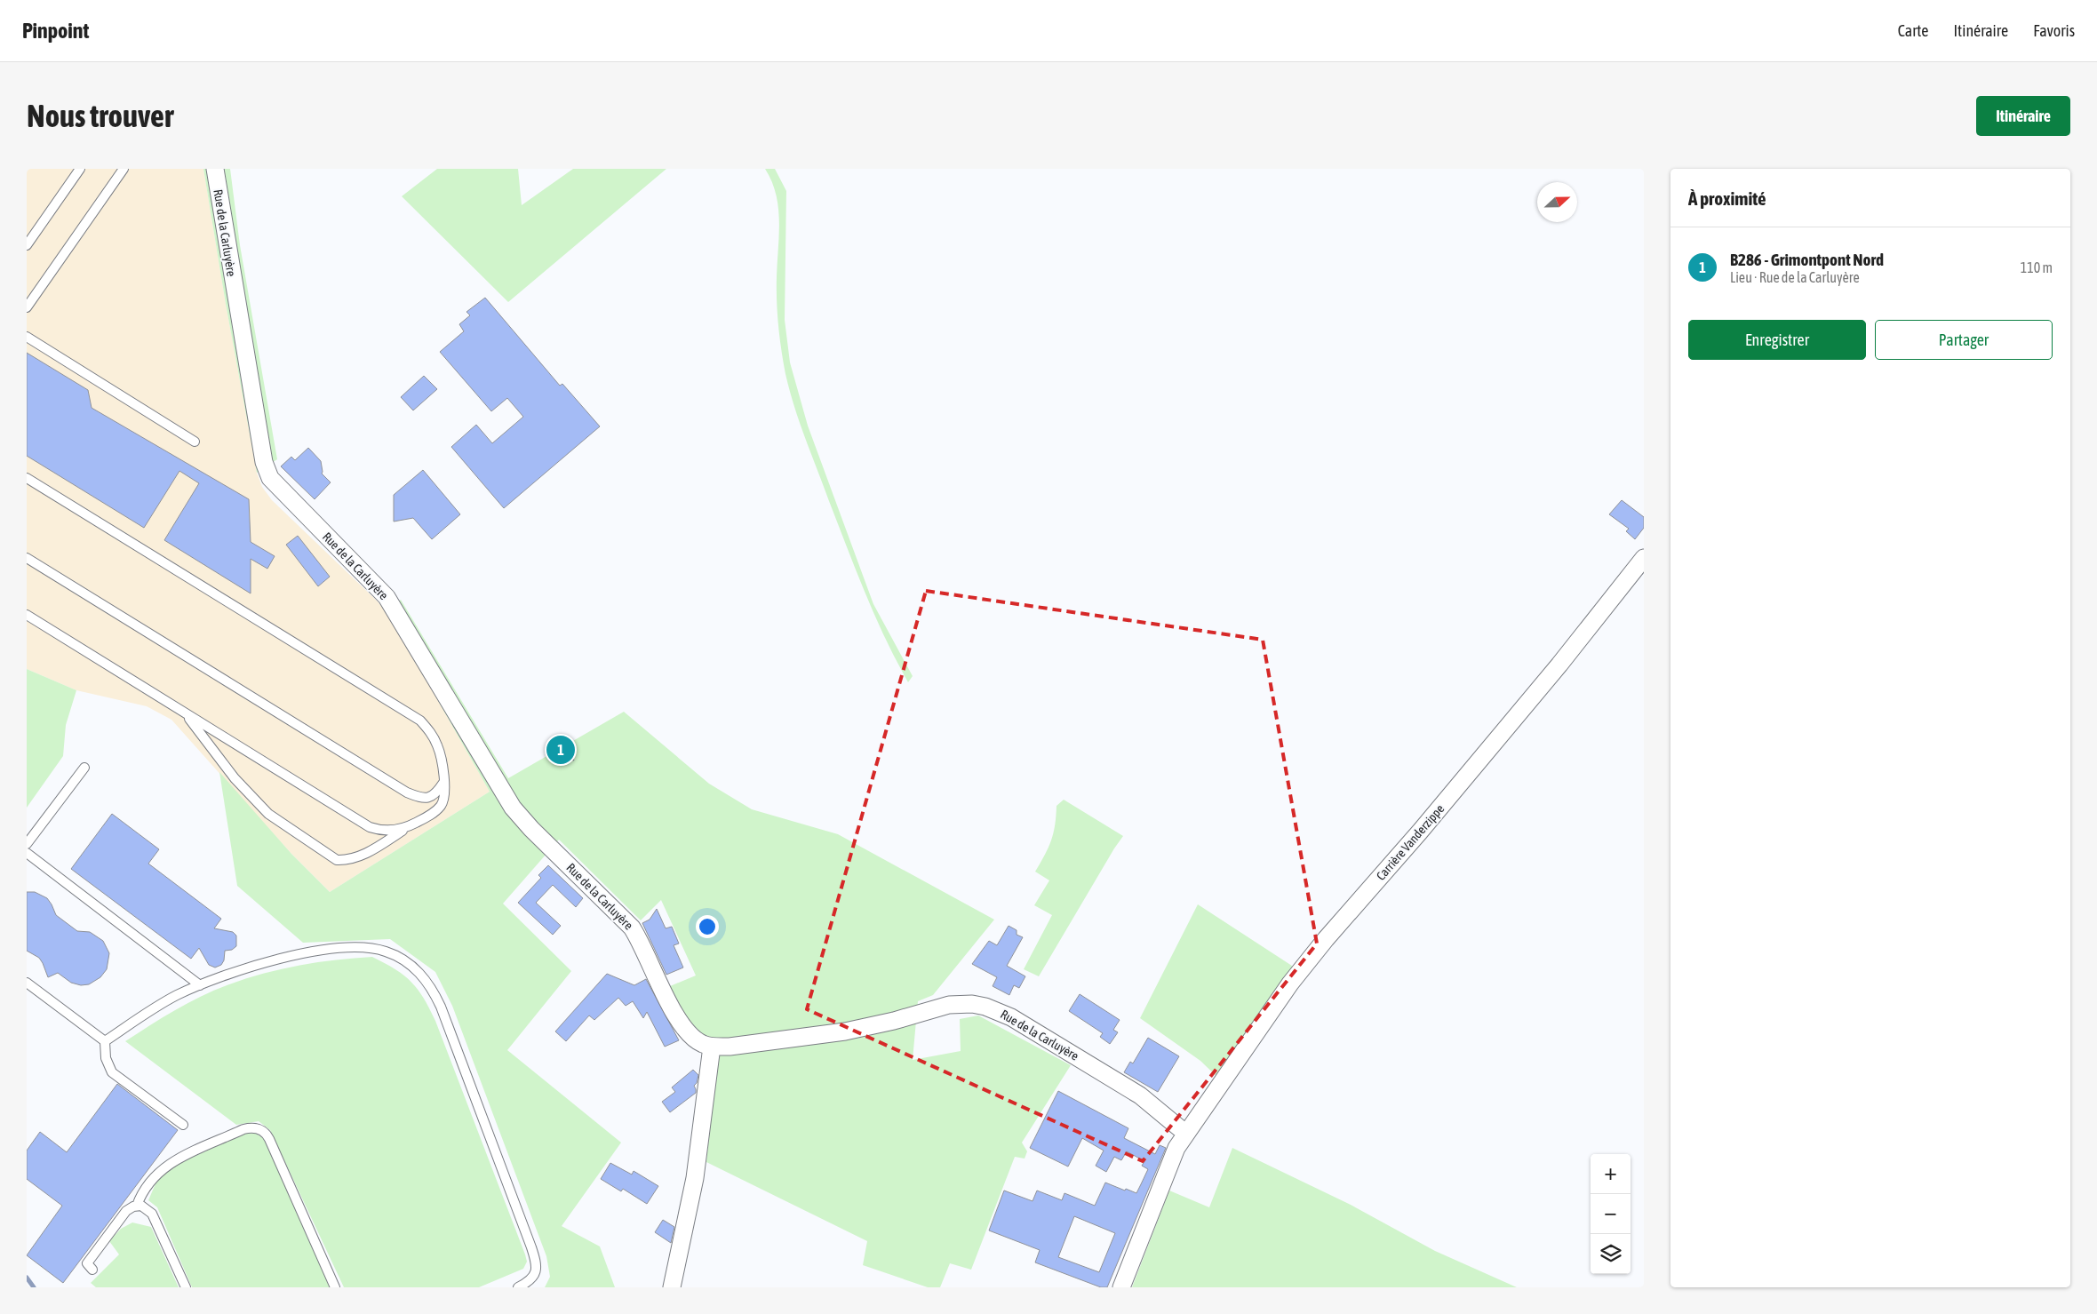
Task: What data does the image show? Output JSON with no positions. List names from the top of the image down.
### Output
{
  "streets": {
    "street": ["Rue de la Carluyère", "Carrière Vanderzippe"]
  },
  "crossings": [
    ["Rue de la Carluyère", "Carrière Vanderzippe"]
  ],
  "north": "right",
  "page": {
    "header": "Pinpoint",
    "nav": ["Carte", "Itinéraire", "Favoris"],
    "buttons": [
      "Itinéraire",
      ["Enregistrer", "Partager"]
    ],
    "title": "Nous trouver",
    "heading": "À proximité",
    "list": [
      {
        "mark": "1",
        "name": "B286 - Grimontpont Nord",
        "note": "Lieu · Rue de la Carluyère",
        "value": "110 m"
      }
    ],
    "pins": "1",
    "map_buttons": ["+", "−"]
  }
}
